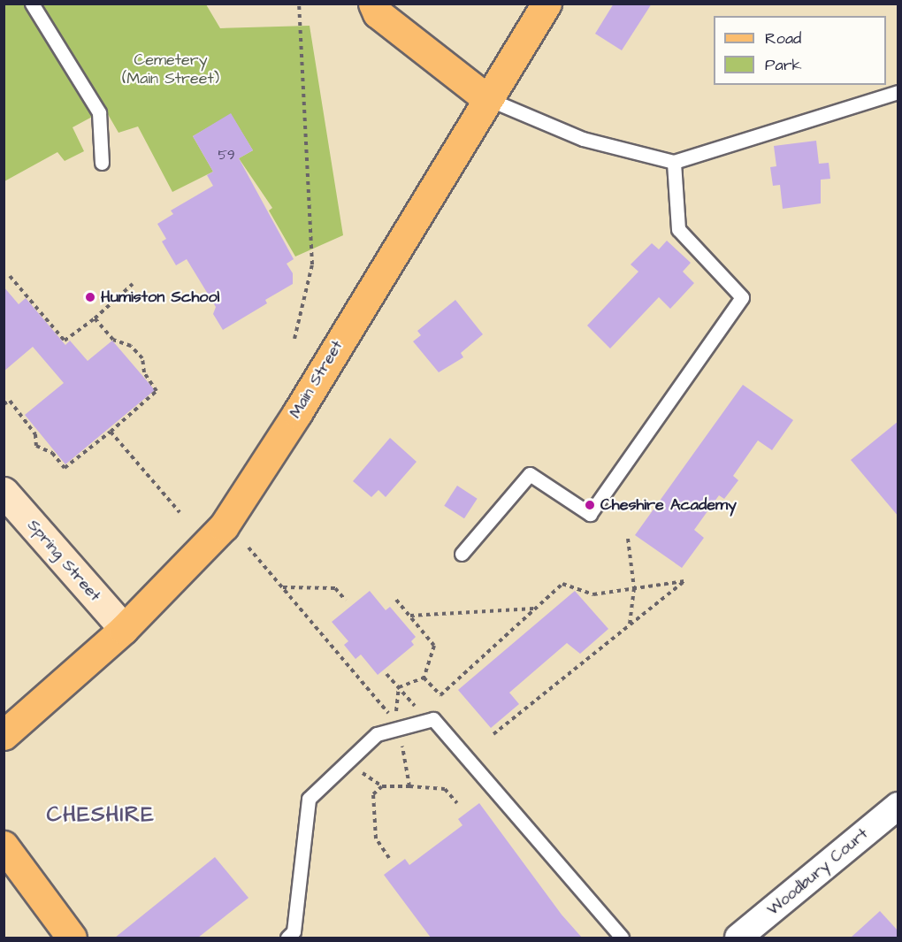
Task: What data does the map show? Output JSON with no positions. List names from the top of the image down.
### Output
{
  "streets": {
    "main road": ["Main Street"],
    "street": ["Spring Street", "Woodbury Court"]
  },
  "crossings": [
    ["Main Street", "Spring Street"]
  ],
  "districts": ["CHESHIRE"],
  "parks": ["Cemetery (Main Street)"],
  "places": ["Humiston School", "Cheshire Academy"],
  "house_numbers": ["59"],
  "legend": ["Road", "Park"]
}
